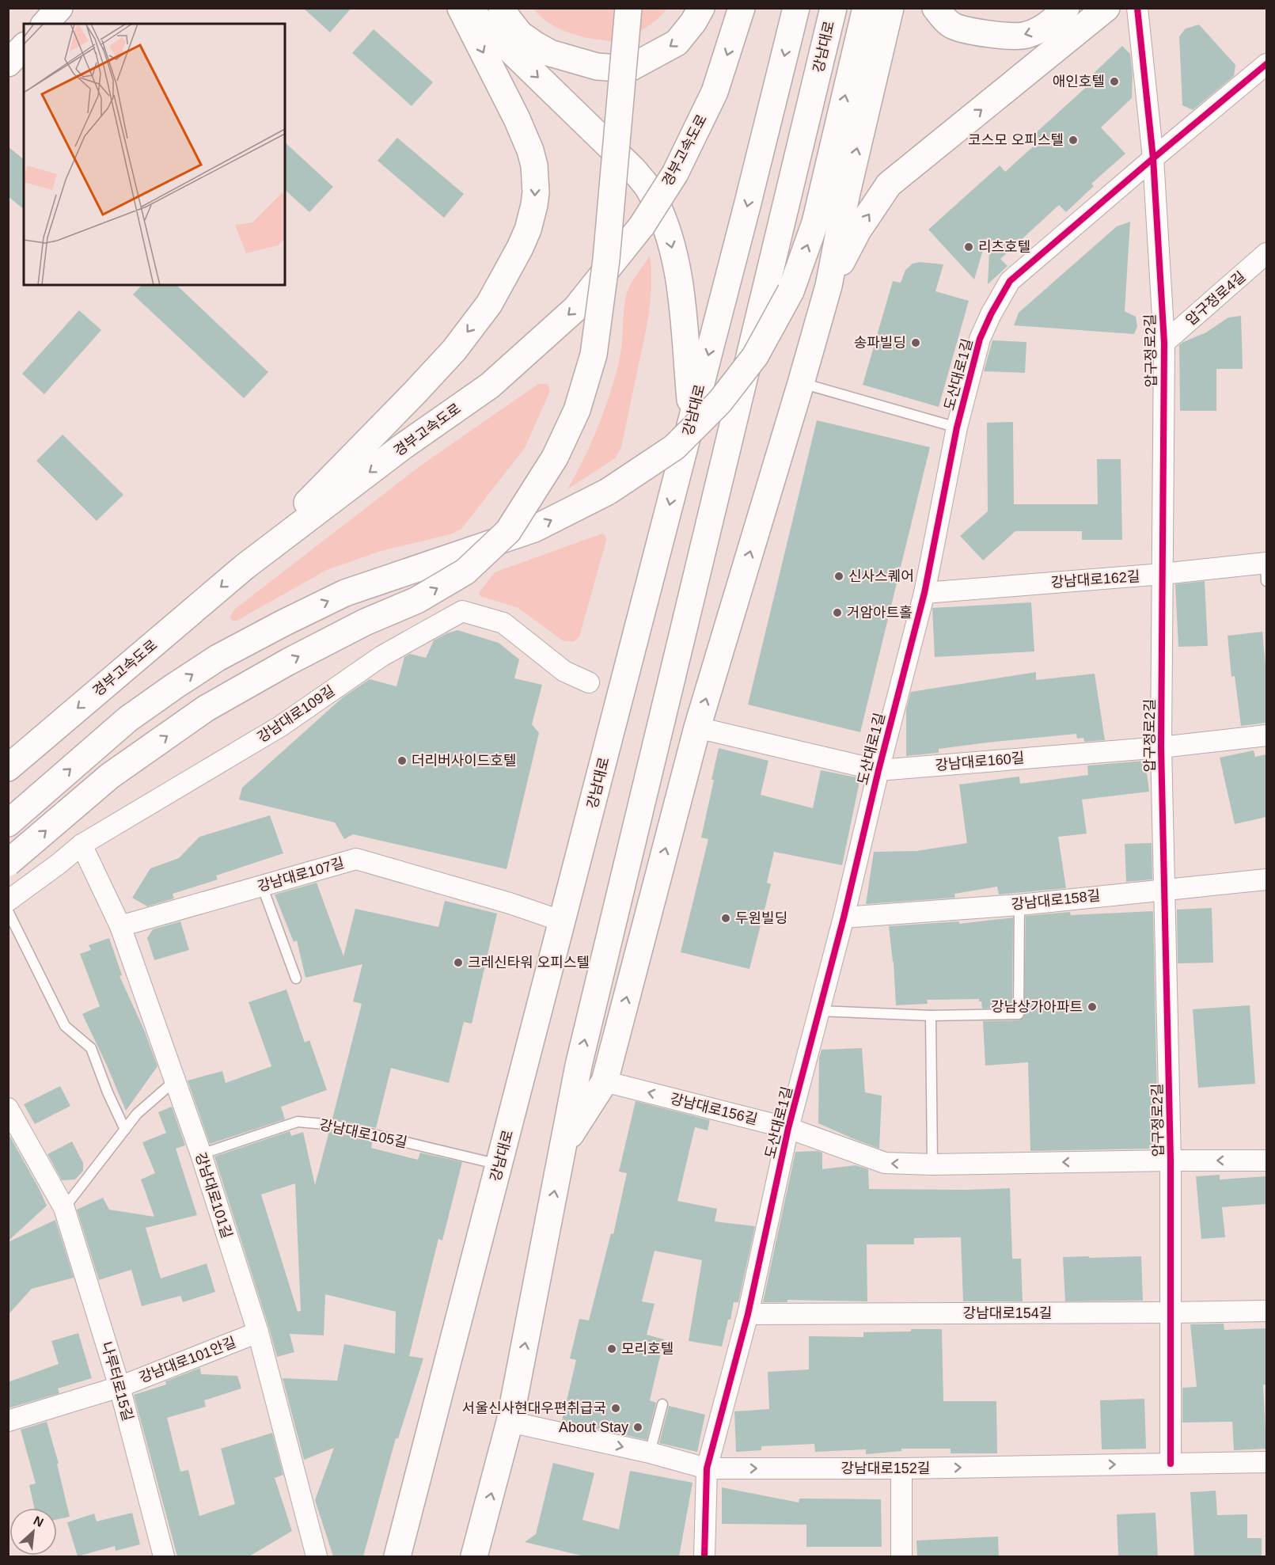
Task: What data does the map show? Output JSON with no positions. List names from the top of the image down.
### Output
{
  "streets": {
    "main road": ["강남대로", "경부고속도로"],
    "street": [
      "압구정로4길",
      "압구정로2길",
      "도산대로1길",
      "강남대로162길",
      "강남대로109길",
      "강남대로160길",
      "강남대로107길",
      "강남대로158길",
      "강남대로156길",
      "강남대로101길",
      "강남대로154길",
      "강남대로101안길",
      "나루터로15길",
      "강남대로152길"
    ],
    "lane": ["강남대로105길"]
  },
  "crossings": [
    ["강남대로", "강남대로107길"],
    ["강남대로", "강남대로105길"],
    ["강남대로", "강남대로152길"],
    ["압구정로4길", "압구정로2길"],
    ["압구정로2길", "도산대로1길"],
    ["압구정로2길", "강남대로162길"],
    ["압구정로2길", "강남대로160길"],
    ["압구정로2길", "강남대로158길"],
    ["압구정로2길", "강남대로156길"],
    ["압구정로2길", "강남대로154길"],
    ["압구정로2길", "강남대로152길"],
    ["도산대로1길", "강남대로162길"],
    ["도산대로1길", "강남대로160길"],
    ["도산대로1길", "강남대로158길"],
    ["도산대로1길", "강남대로156길"],
    ["도산대로1길", "강남대로154길"],
    ["도산대로1길", "강남대로152길"],
    ["강남대로109길", "강남대로101길"],
    ["강남대로107길", "강남대로101길"],
    ["강남대로105길", "강남대로101길"],
    ["강남대로101길", "강남대로101안길"],
    ["강남대로101안길", "나루터로15길"]
  ],
  "one_way": ["강남대로156길", "강남대로152길"],
  "places": [
    "애인호텔",
    "코스모 오피스텔",
    "리츠호텔",
    "송파빌딩",
    "신사스퀘어",
    "거암아트홀",
    "더리버사이드호텔",
    "두원빌딩",
    "크레신타워 오피스텔",
    "강남상가아파트",
    "모리호텔",
    "서울신사현대우편취급국",
    "About Stay"
  ],
  "north": "top right"
}
